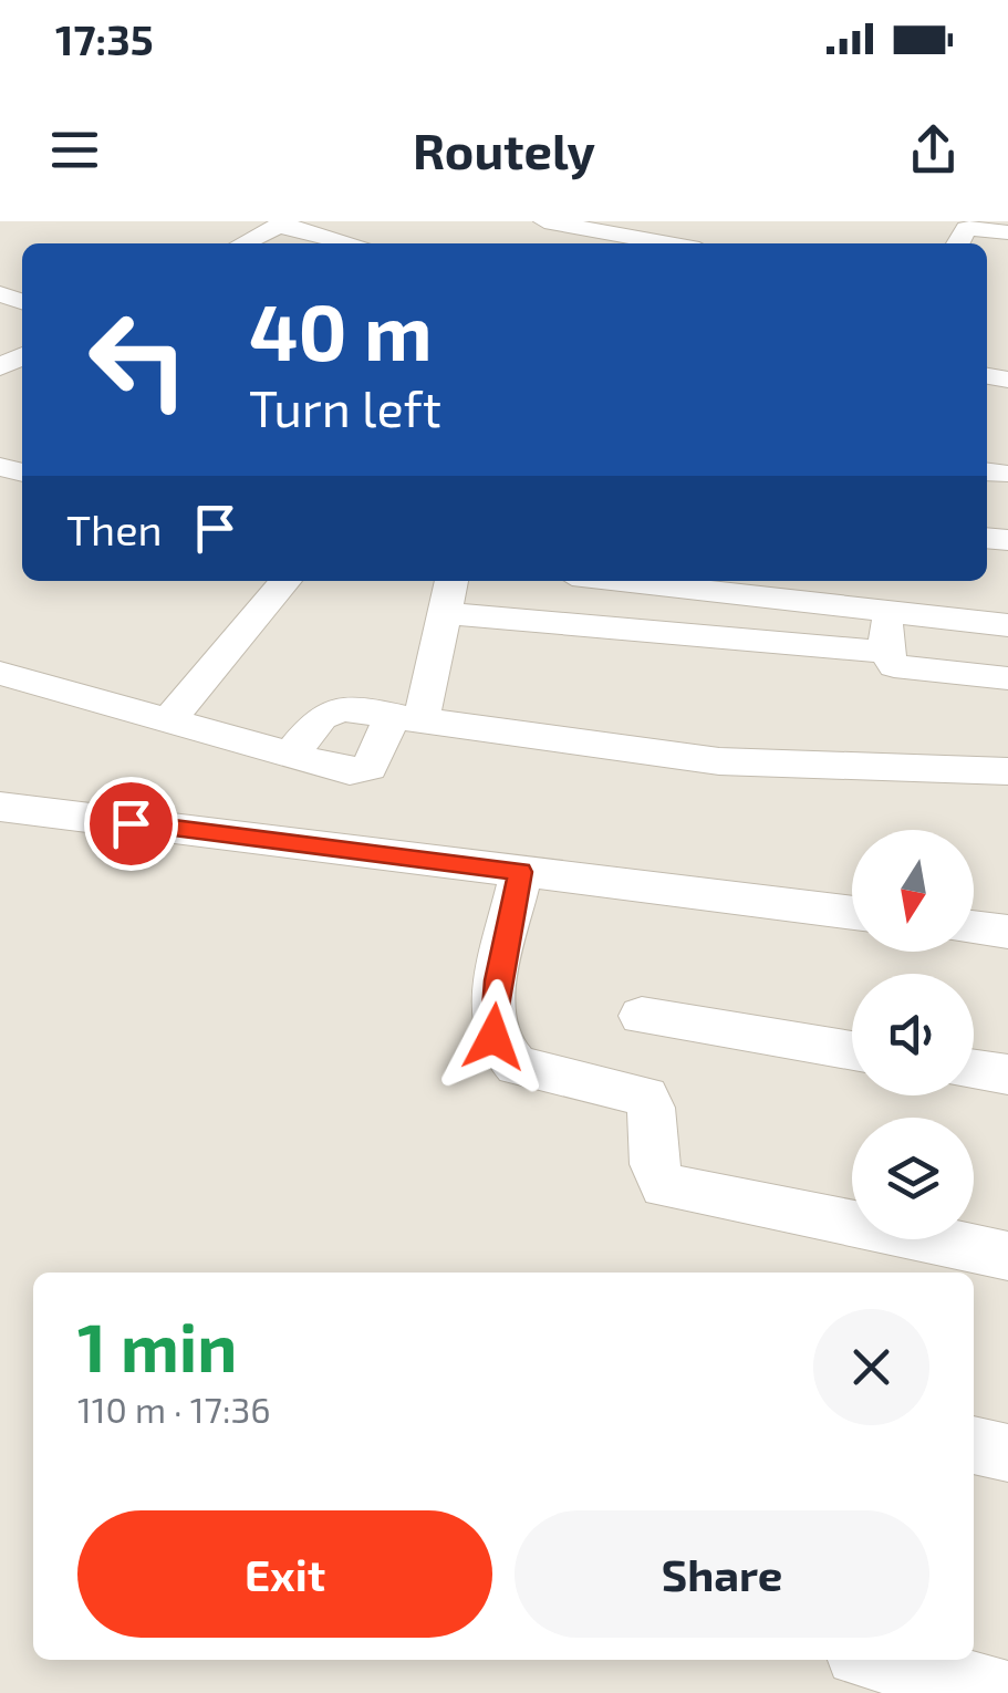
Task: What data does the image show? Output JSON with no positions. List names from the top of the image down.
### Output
{
  "north": "bottom",
  "page": {
    "status": "17:35",
    "header": "Routely",
    "turn": ["40 m", "Turn left"],
    "then": "Then",
    "heading": ["1 min", "110 m · 17:36"],
    "buttons": ["Exit", "Share"]
  }
}
